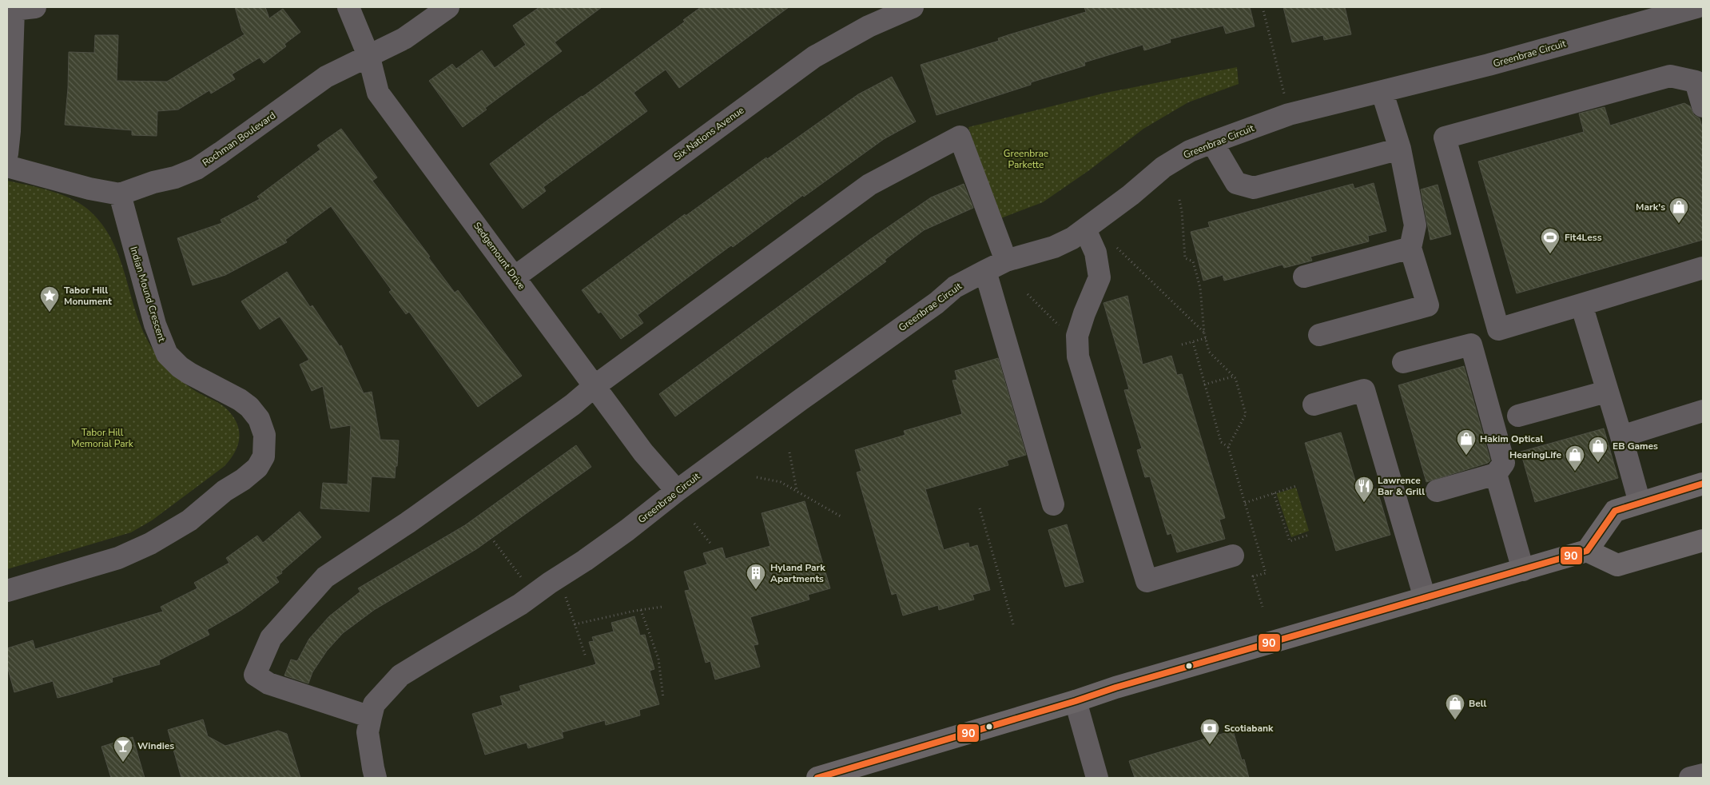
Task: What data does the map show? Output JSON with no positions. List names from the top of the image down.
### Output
{
  "streets": {
    "street": [
      "Greenbrae Circuit",
      "Six Nations Avenue",
      "Rochman Boulevard",
      "Sedgemount Drive",
      "Indian Mound Crescent"
    ]
  },
  "crossings": [
    ["Greenbrae Circuit", "Sedgemount Drive"],
    ["Six Nations Avenue", "Sedgemount Drive"],
    ["Rochman Boulevard", "Sedgemount Drive"],
    ["Rochman Boulevard", "Indian Mound Crescent"]
  ],
  "parks": ["Greenbrae Parkette", "Tabor Hill Memorial Park"],
  "places": {
    "shop": [
      "Mark's",
      "Hakim Optical",
      "EB Games",
      "HearingLife",
      "Bell"
    ],
    "sports": ["Fit4Less"],
    "place": ["Tabor Hill Monument"],
    "restaurant": ["Lawrence Bar & Grill"],
    "building": ["Hyland Park Apartments"],
    "bank": ["Scotiabank"],
    "bar": ["Windies"]
  },
  "lines": ["transit line 90"]
}
